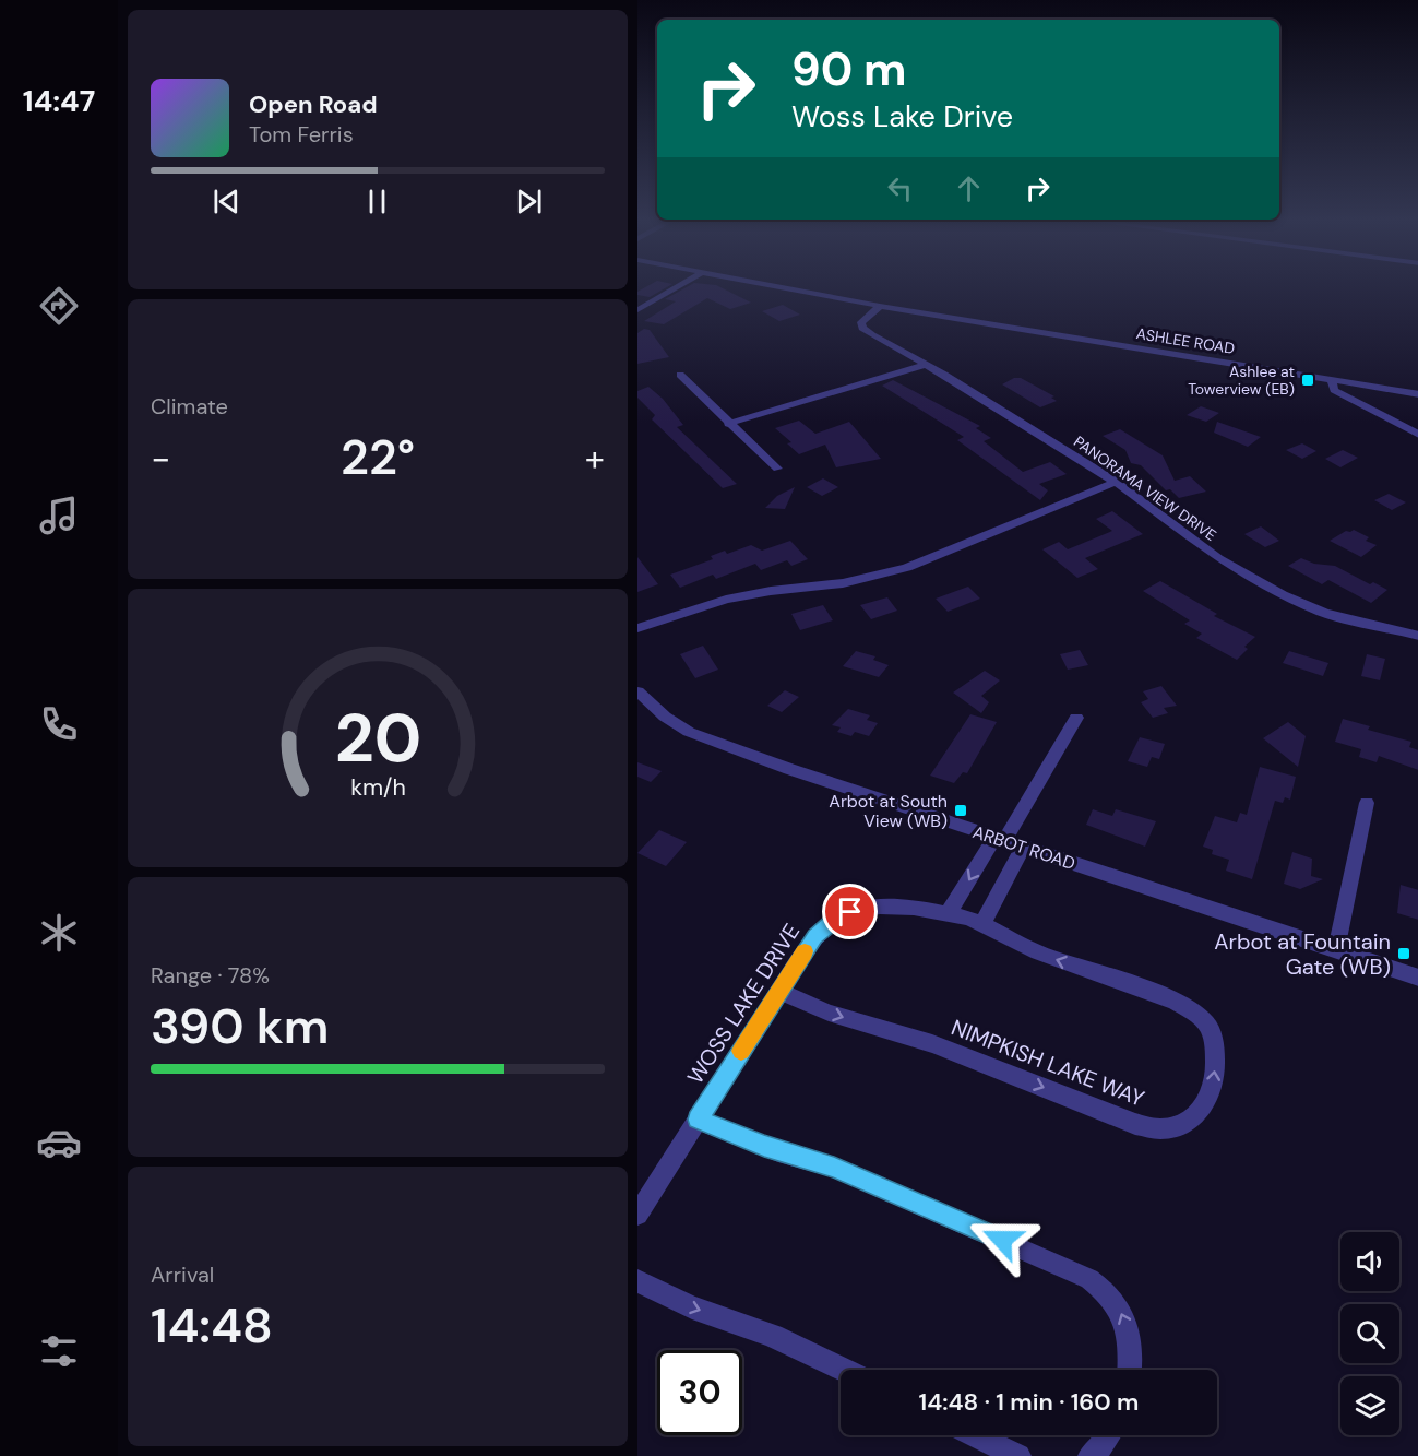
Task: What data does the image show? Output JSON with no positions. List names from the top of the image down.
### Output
{
  "streets": {
    "street": [
      "ASHLEE ROAD",
      "PANORAMA VIEW DRIVE",
      "ARBOT ROAD",
      "WOSS LAKE DRIVE",
      "NIMPKISH LAKE WAY"
    ]
  },
  "crossings": [
    ["ASHLEE ROAD", "PANORAMA VIEW DRIVE"],
    ["WOSS LAKE DRIVE", "NIMPKISH LAKE WAY"]
  ],
  "places": {
    "transit": ["Ashlee at Towerview (EB)", "Arbot at South View (WB)", "Arbot at Fountain Gate (WB)"]
  },
  "page": {
    "tabs": "14:47",
    "turn": ["90 m", "Woss Lake Drive"],
    "song": ["Open Road", "Tom Ferris"],
    "tile": [
      "Climate",
      ["Range · 78%", "390 km"],
      ["Arrival", "14:48"]
    ],
    "heat": ["−", "22°", "+"],
    "limit": "30",
    "trip": "14:48 · 1 min · 160 m",
    "gauge": ["20", "km/h"]
  }
}
